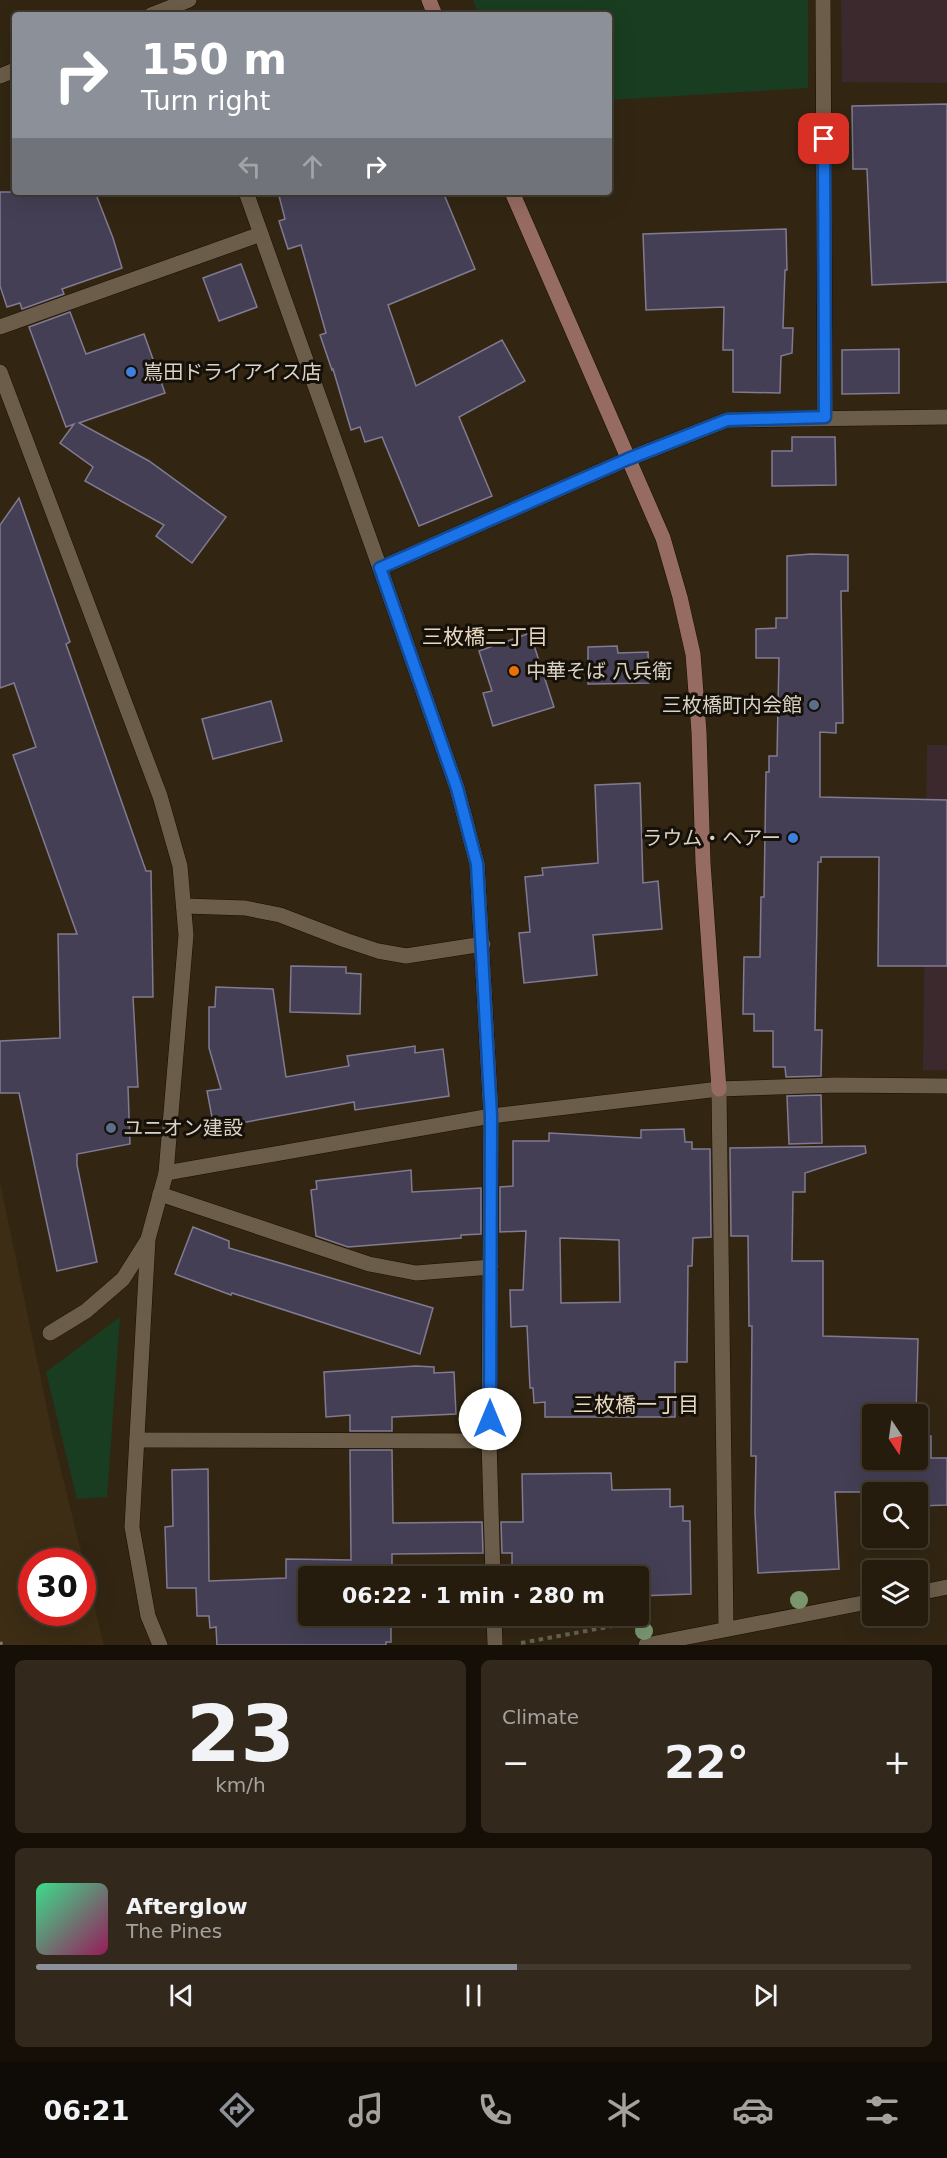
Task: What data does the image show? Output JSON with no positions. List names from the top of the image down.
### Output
{
  "districts": ["三枚橋二丁目", "三枚橋一丁目"],
  "places": [
    "嶌田ドライアイス店",
    "中華そば 八兵衛",
    "三枚橋町内会館",
    "ラウム・ヘアー",
    "ユニオン建設"
  ],
  "north": "bottom",
  "page": {
    "turn": ["150 m", "Turn right"],
    "limit": "30",
    "trip": "06:22 · 1 min · 280 m",
    "tile": [
      ["23", "km/h"],
      "Climate"
    ],
    "heat": ["−", "22°", "+"],
    "song": ["Afterglow", "The Pines"],
    "tabs": "06:21"
  }
}
